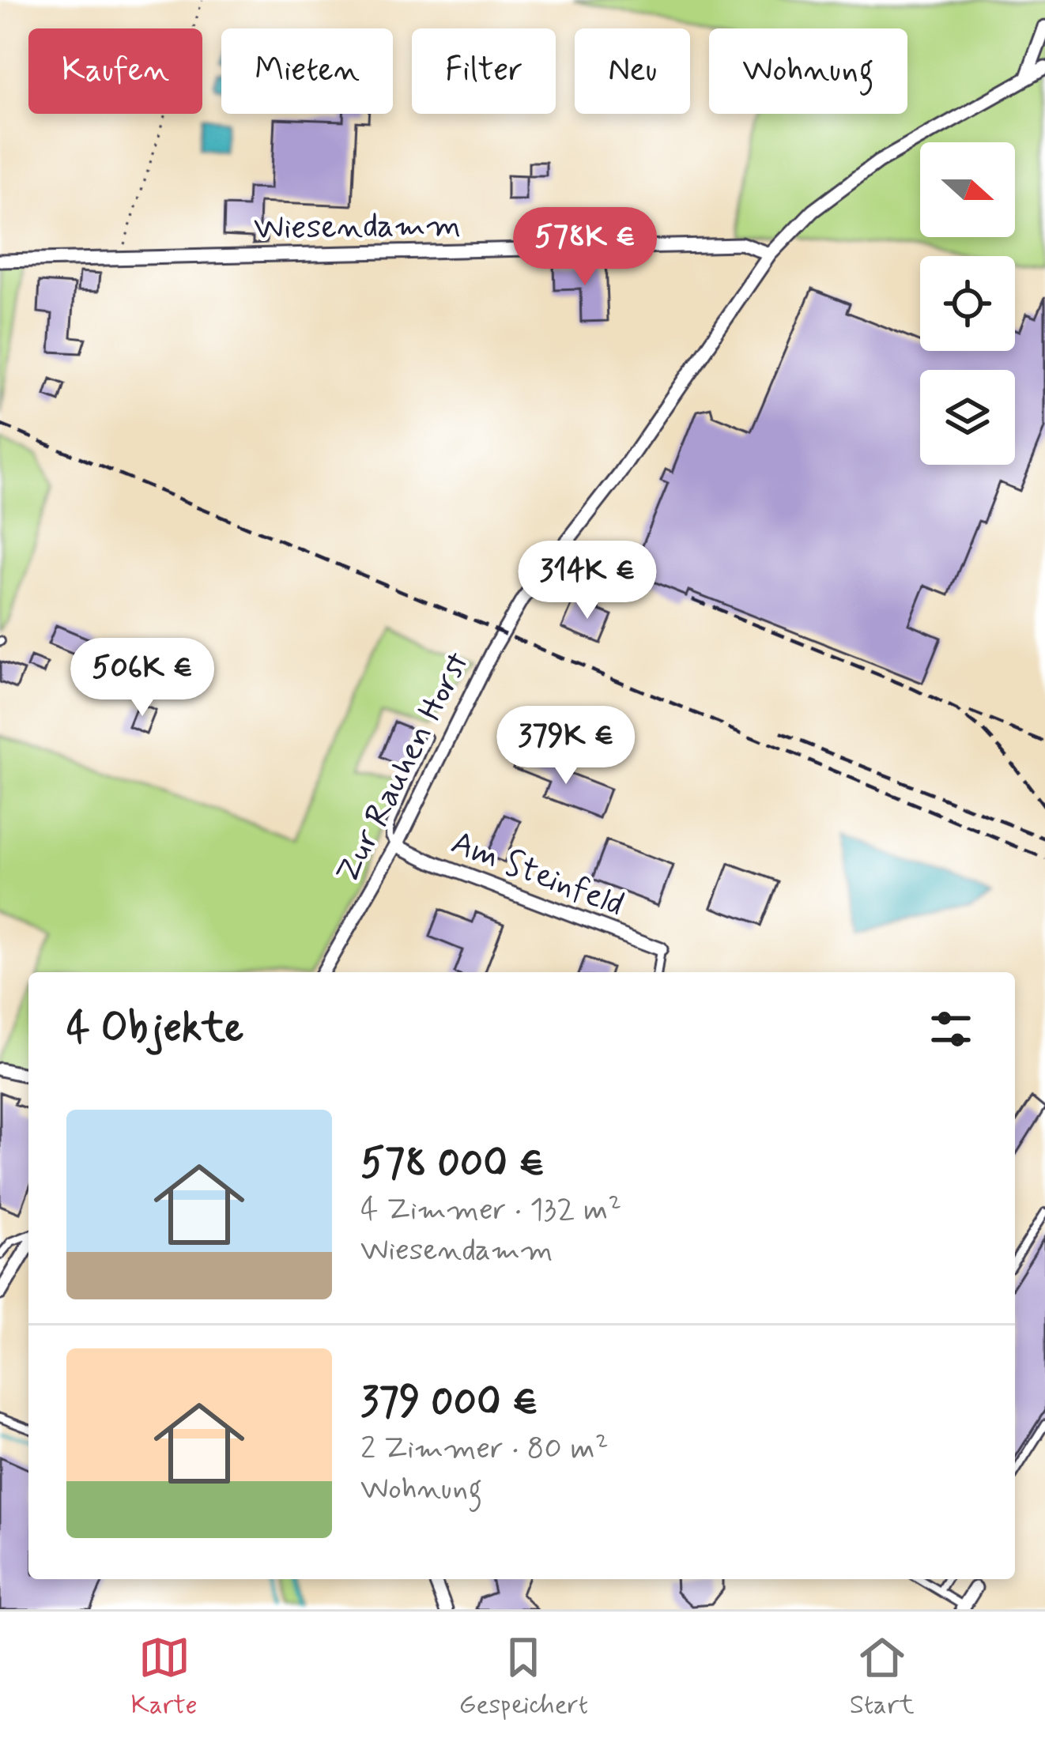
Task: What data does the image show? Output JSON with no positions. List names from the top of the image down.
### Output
{
  "streets": {
    "street": ["Wiesendamm", "Zur Rauhen Horst", "Am Steinfeld"]
  },
  "crossings": [
    ["Wiesendamm", "Zur Rauhen Horst"],
    ["Zur Rauhen Horst", "Am Steinfeld"]
  ],
  "north": "right",
  "page": {
    "chip": [
      "Kaufen",
      "Mieten",
      "Filter",
      "Neu",
      "Wohnung"
    ],
    "price": [
      "578K €",
      "314K €",
      "506K €",
      "379K €"
    ],
    "heading": "4 Objekte",
    "list": [
      {
        "name": "578 000 €",
        "note": "4 Zimmer · 132 m² · Wiesendamm"
      },
      {
        "name": "379 000 €",
        "note": "2 Zimmer · 80 m² · Wohnung"
      }
    ],
    "tabs": ["Karte", "Gespeichert", "Start"]
  }
}
